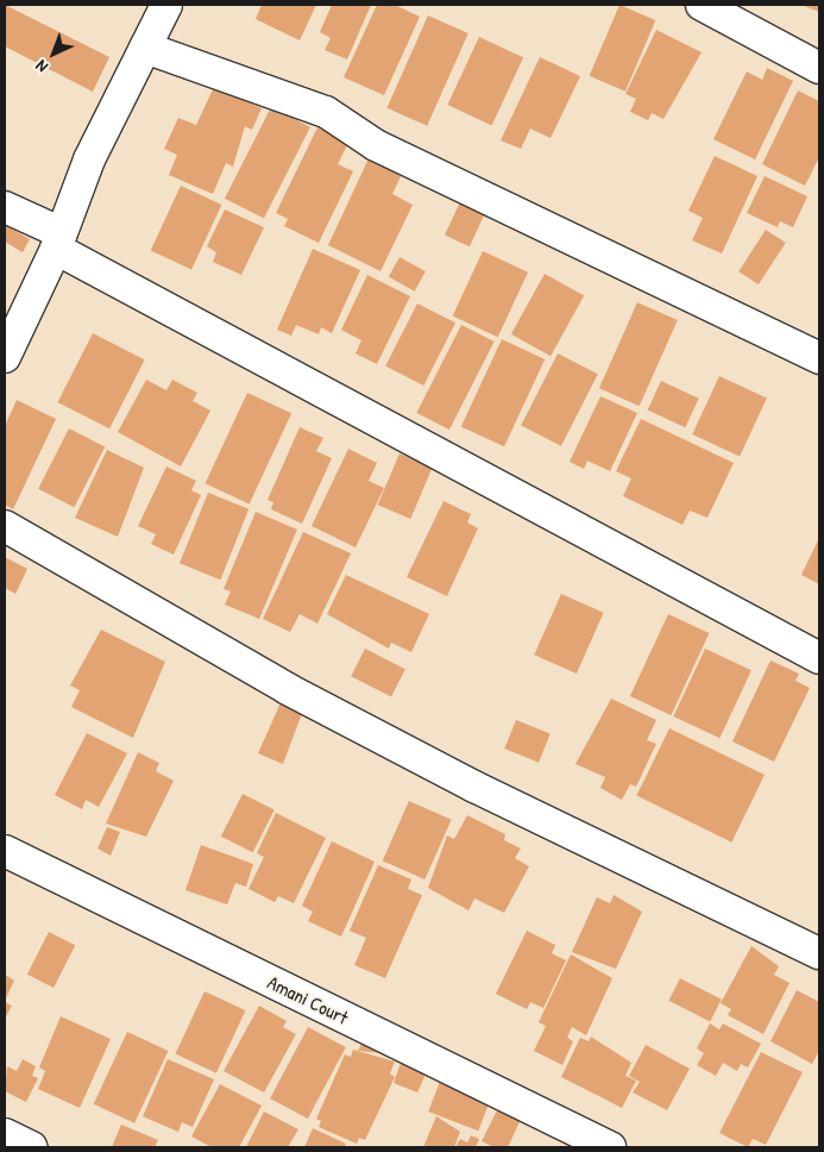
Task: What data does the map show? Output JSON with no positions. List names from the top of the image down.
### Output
{
  "streets": {
    "street": ["Amani Court"]
  },
  "north": "bottom left"
}
